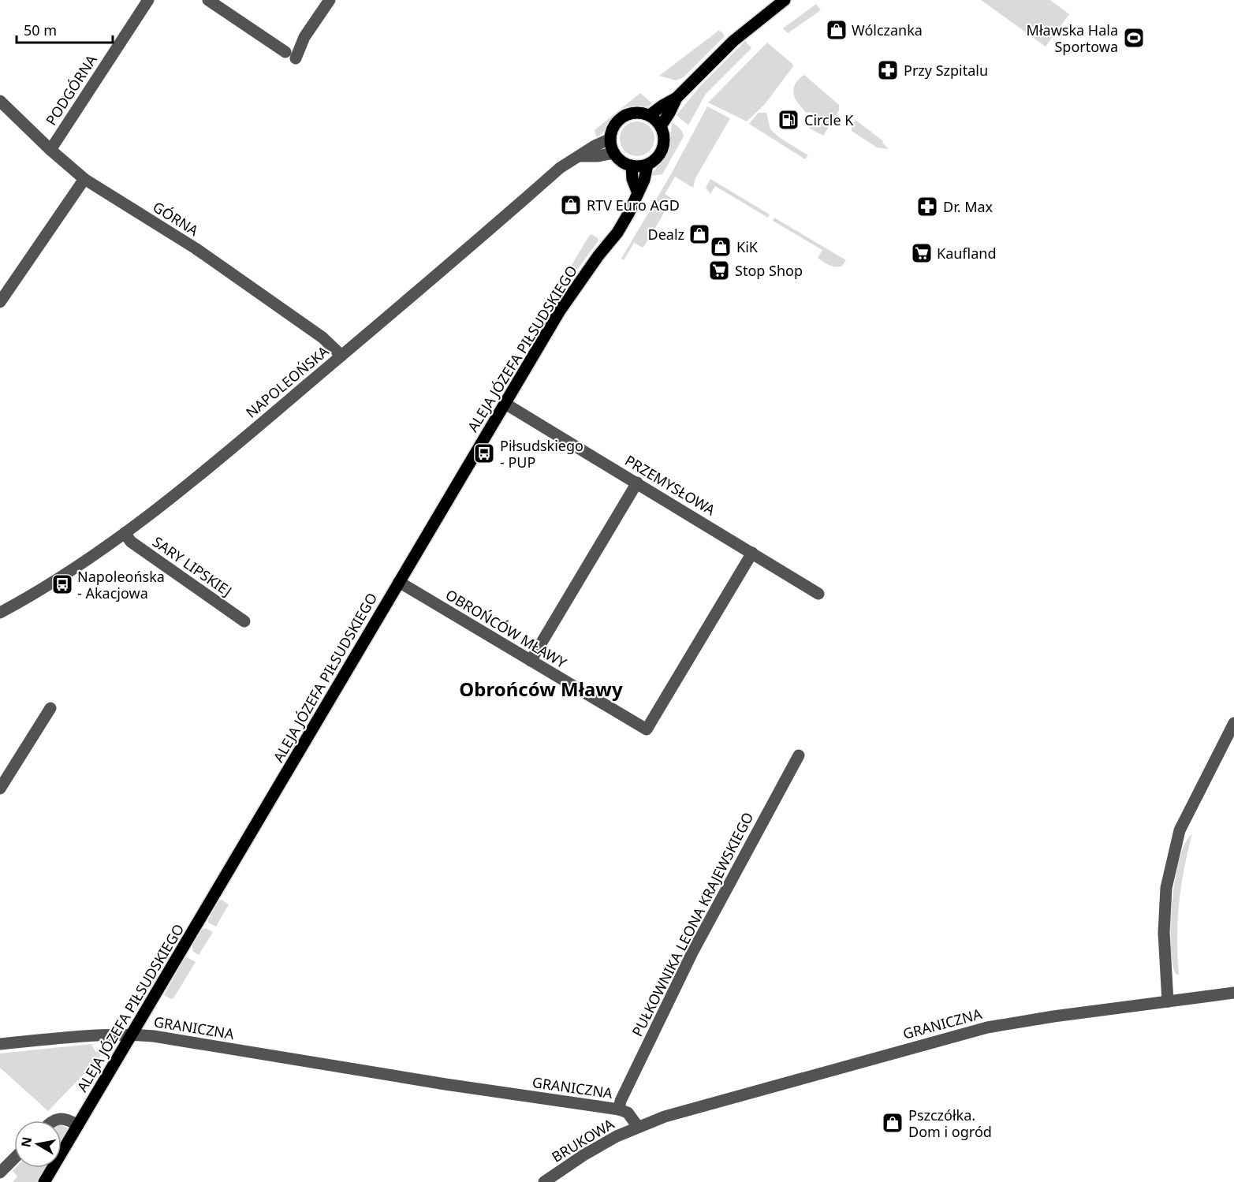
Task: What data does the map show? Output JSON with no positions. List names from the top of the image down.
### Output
{
  "streets": {
    "main road": ["ALEJA JÓZEFA PIŁSUDSKIEGO"],
    "street": [
      "PODGÓRNA",
      "GÓRNA",
      "NAPOLEOŃSKA",
      "PRZEMYSŁOWA",
      "SARY LIPSKIEJ",
      "OBROŃCÓW MŁAWY",
      "PUŁKOWNIKA LEONA KRAJEWSKIEGO",
      "GRANICZNA",
      "BRUKOWA"
    ]
  },
  "crossings": [
    ["PODGÓRNA", "GÓRNA"],
    ["GÓRNA", "NAPOLEOŃSKA"],
    ["ALEJA JÓZEFA PIŁSUDSKIEGO", "NAPOLEOŃSKA"],
    ["ALEJA JÓZEFA PIŁSUDSKIEGO", "PRZEMYSŁOWA"],
    ["ALEJA JÓZEFA PIŁSUDSKIEGO", "OBROŃCÓW MŁAWY"],
    ["ALEJA JÓZEFA PIŁSUDSKIEGO", "GRANICZNA"],
    ["NAPOLEOŃSKA", "SARY LIPSKIEJ"],
    ["PRZEMYSŁOWA", "OBROŃCÓW MŁAWY"],
    ["PUŁKOWNIKA LEONA KRAJEWSKIEGO", "GRANICZNA"],
    ["GRANICZNA", "BRUKOWA"]
  ],
  "districts": ["Obrońców Mławy"],
  "places": {
    "shop": [
      "Wólczanka",
      "RTV Euro AGD",
      "Dealz",
      "KiK",
      "Pszczółka. Dom i ogród"
    ],
    "sports": ["Mławska Hala Sportowa"],
    "pharmacy": ["Przy Szpitalu", "Dr. Max"],
    "fuel station": ["Circle K"],
    "supermarket": ["Kaufland", "Stop Shop"],
    "bus stop": ["Piłsudskiego - PUP", "Napoleońska - Akacjowa"]
  },
  "scale_bar": "50 m",
  "north": "left"
}
